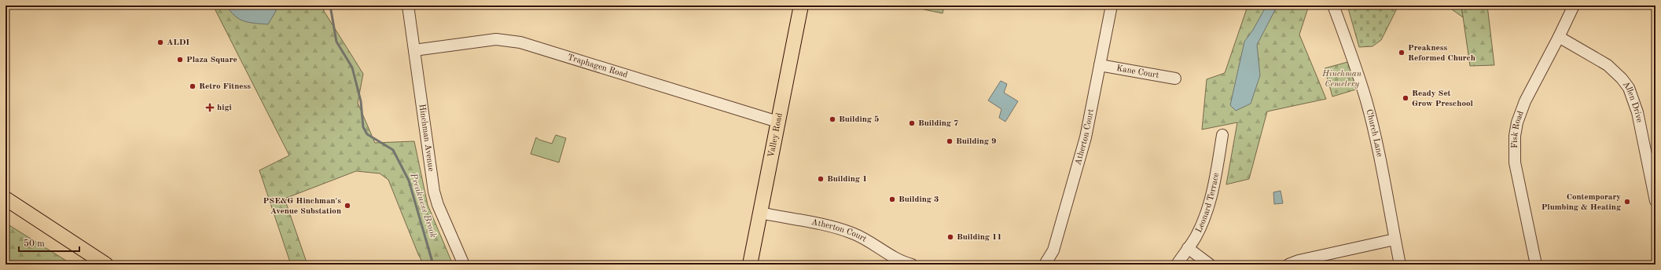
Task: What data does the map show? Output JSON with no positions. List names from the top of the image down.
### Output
{
  "streets": {
    "main road": ["Valley Road"],
    "street": [
      "Traphagen Road",
      "Kane Court",
      "Allen Drive",
      "Fisk Road",
      "Church Lane",
      "Atherton Court",
      "Hinchman Avenue",
      "Leonard Terrace"
    ]
  },
  "crossings": [
    ["Traphagen Road", "Valley Road"],
    ["Traphagen Road", "Hinchman Avenue"],
    ["Kane Court", "Atherton Court"],
    ["Allen Drive", "Fisk Road"],
    ["Valley Road", "Atherton Court"]
  ],
  "water": ["Preakness Brook"],
  "parks": ["Hinchman Cemetery"],
  "places": {
    "other": [
      "ALDI",
      "Preakness Reformed Church",
      "Plaza Square",
      "Retro Fitness",
      "Ready Set Grow Preschool",
      "Building 5",
      "Building 7",
      "Building 9",
      "Building 1",
      "Building 3",
      "Contemporary Plumbing & Heating",
      "PSE&G Hinchman's Avenue Substation",
      "Building 11"
    ],
    "health": ["higi"]
  },
  "scale_bar": "50 m"
}
